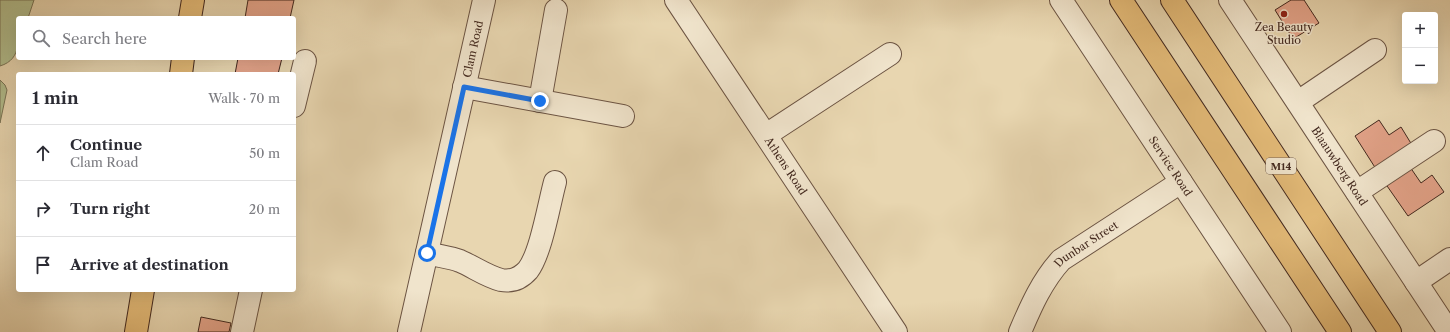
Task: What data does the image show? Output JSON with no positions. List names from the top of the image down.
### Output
{
  "streets": {
    "main road": ["M14"],
    "street": [
      "Clam Road",
      "Athens Road",
      "Service Road",
      "Blaauwberg Road",
      "Dunbar Street"
    ]
  },
  "crossings": [
    ["Service Road", "Dunbar Street"]
  ],
  "places": ["Zea Beauty Studio"],
  "page": {
    "map_buttons": ["+", "−"],
    "search": "Search here",
    "heading": ["1 min", "Walk · 70 m"],
    "list": [
      ["Continue", "Clam Road", "50 m"],
      ["Turn right", "20 m"],
      "Arrive at destination"
    ]
  }
}
